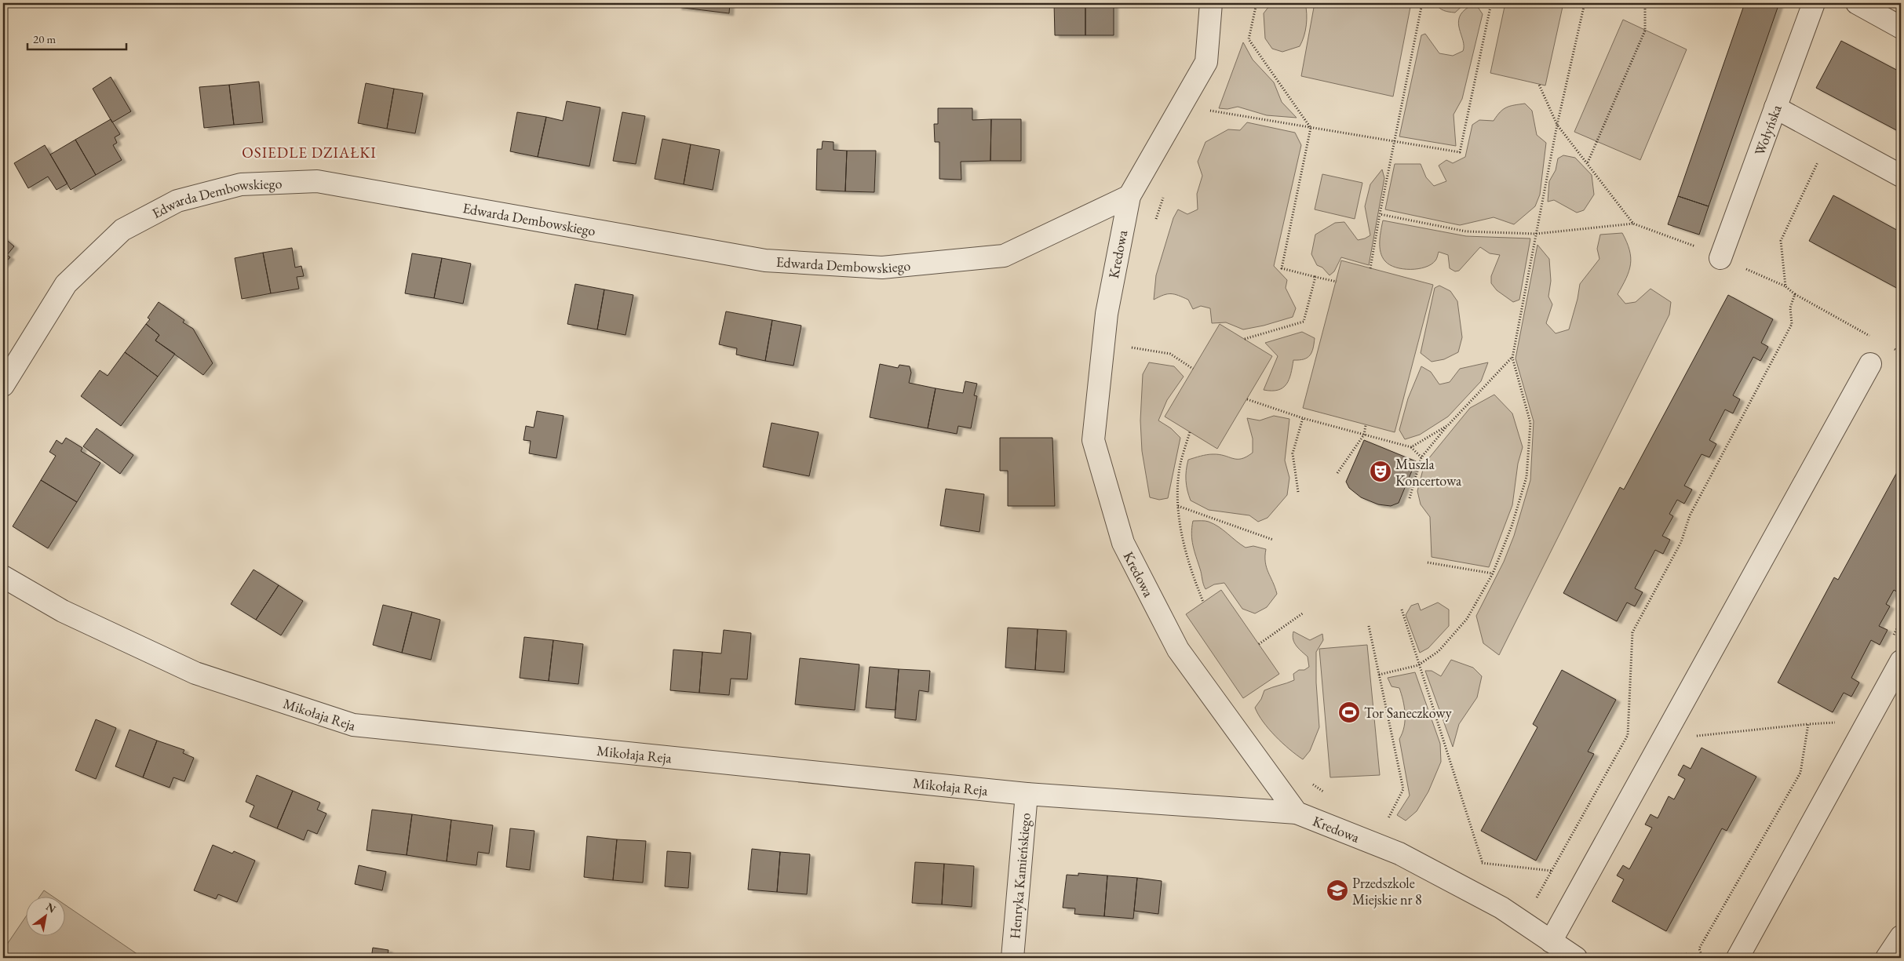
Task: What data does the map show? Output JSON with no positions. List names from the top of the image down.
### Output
{
  "streets": {
    "street": [
      "Wołyńska",
      "Edwarda Dembowskiego",
      "Kredowa",
      "Mikołaja Reja",
      "Henryka Kamieńskiego"
    ]
  },
  "crossings": [
    ["Edwarda Dembowskiego", "Kredowa"],
    ["Kredowa", "Mikołaja Reja"],
    ["Mikołaja Reja", "Henryka Kamieńskiego"]
  ],
  "districts": ["OSIEDLE DZIAŁKI"],
  "places": {
    "theatre": ["Muszla Koncertowa"],
    "sports": ["Tor Saneczkowy"],
    "school or university": ["Przedszkole Miejskie nr 8"]
  },
  "scale_bar": "20 m",
  "north": "top right"
}
